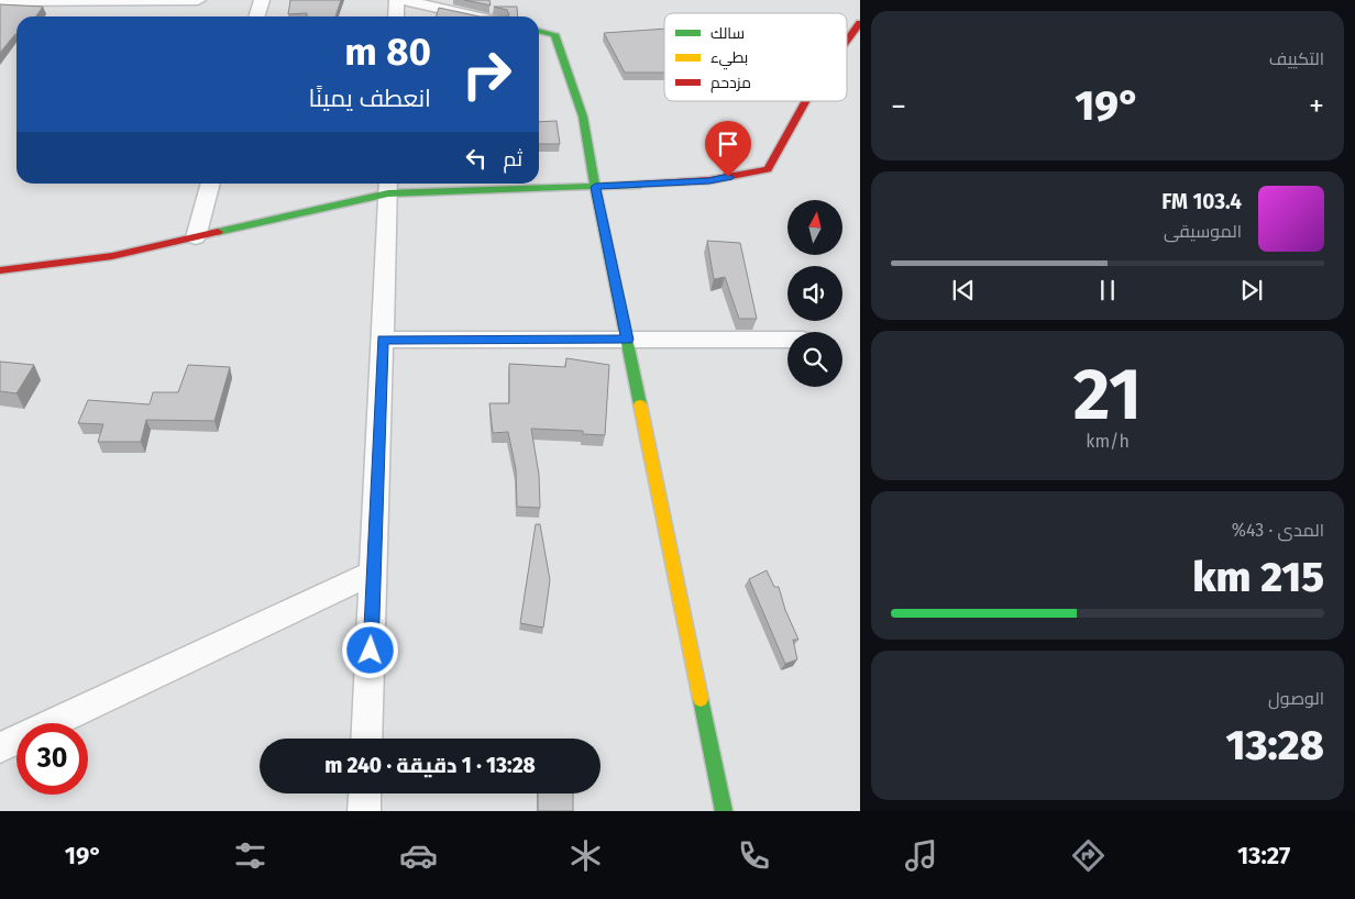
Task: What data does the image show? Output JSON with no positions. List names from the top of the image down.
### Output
{
  "legend": ["سالك", "بطيء", "مزدحم"],
  "north": "top",
  "page": {
    "tile": [
      "التكييف",
      ["21", "km/h"],
      ["المدى · 43%", "215 km"],
      ["الوصول", "13:28"]
    ],
    "turn": ["80 m", "انعطف يمينًا"],
    "heat": ["−", "19°", "+"],
    "then": "ثم",
    "song": ["103.4 FM", "الموسيقى"],
    "limit": "30",
    "trip": "13:28 · 1 دقيقة · 240 m",
    "tabs": ["13:27", "19°"]
  }
}
